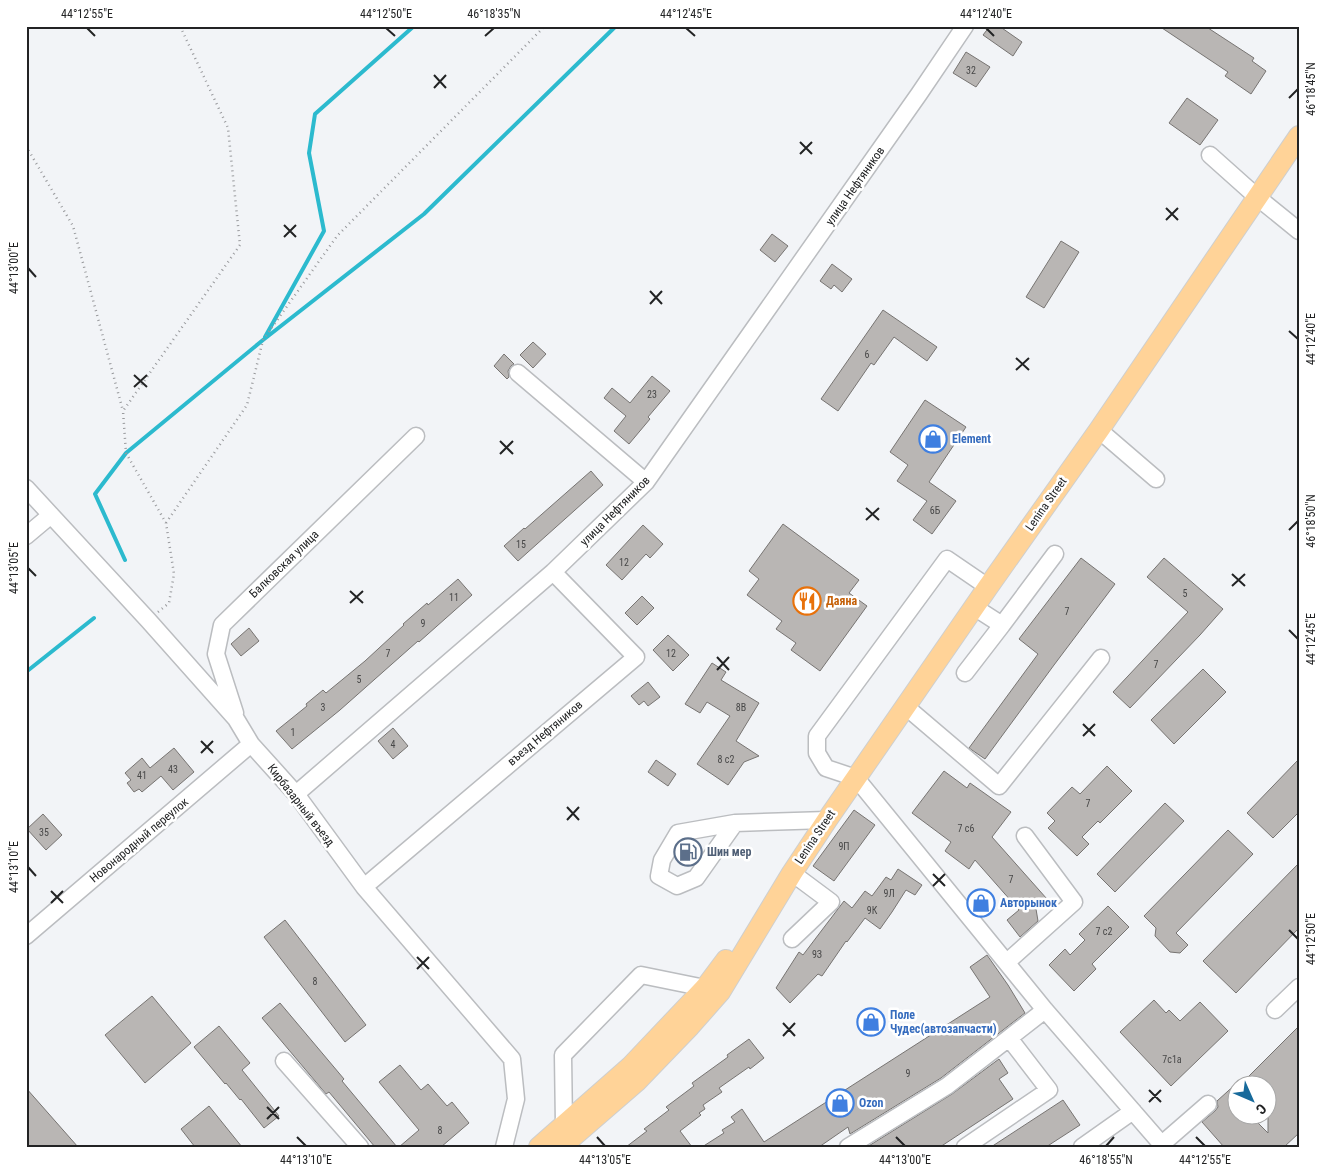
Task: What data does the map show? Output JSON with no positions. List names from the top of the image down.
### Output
{
  "streets": {
    "main road": ["Lenina Street"],
    "street": [
      "улица Нефтяников",
      "Балковская улица",
      "въезд Нефтяников",
      "Кирбазарный въезд",
      "Новонародный переулок"
    ]
  },
  "crossings": [
    ["улица Нефтяников", "въезд Нефтяников"],
    ["улица Нефтяников", "Кирбазарный въезд"],
    ["Балковская улица", "Кирбазарный въезд"],
    ["въезд Нефтяников", "Кирбазарный въезд"],
    ["Кирбазарный въезд", "Новонародный переулок"]
  ],
  "places": {
    "shop": [
      "Element",
      "Авторынок",
      "Поле Чудес(автозапчасти)",
      "Ozon"
    ],
    "restaurant": ["Даяна"],
    "fuel station": ["Шин мер"]
  },
  "house_numbers": [
    "32",
    "6",
    "23",
    "6Б",
    "15",
    "12",
    "5",
    "11",
    "7",
    "9",
    "7",
    "12",
    "7",
    "5",
    "3",
    "8В",
    "1",
    "4",
    "8 с2",
    "43",
    "41",
    "7",
    "7 с6",
    "35",
    "9П",
    "7",
    "9Л",
    "9К",
    "7 с2",
    "9З",
    "8",
    "7с1а",
    "9",
    "8"
  ],
  "north": "bottom right",
  "coordinates": [
    "44°12'55\"E",
    "44°12'50\"E",
    "46°18'35\"N",
    "44°12'45\"E",
    "44°12'40\"E",
    "46°18'45\"N",
    "44°13'00\"E",
    "46°18'50\"N",
    "44°13'05\"E",
    "44°13'10\"E",
    "46°18'55\"N"
  ]
}
